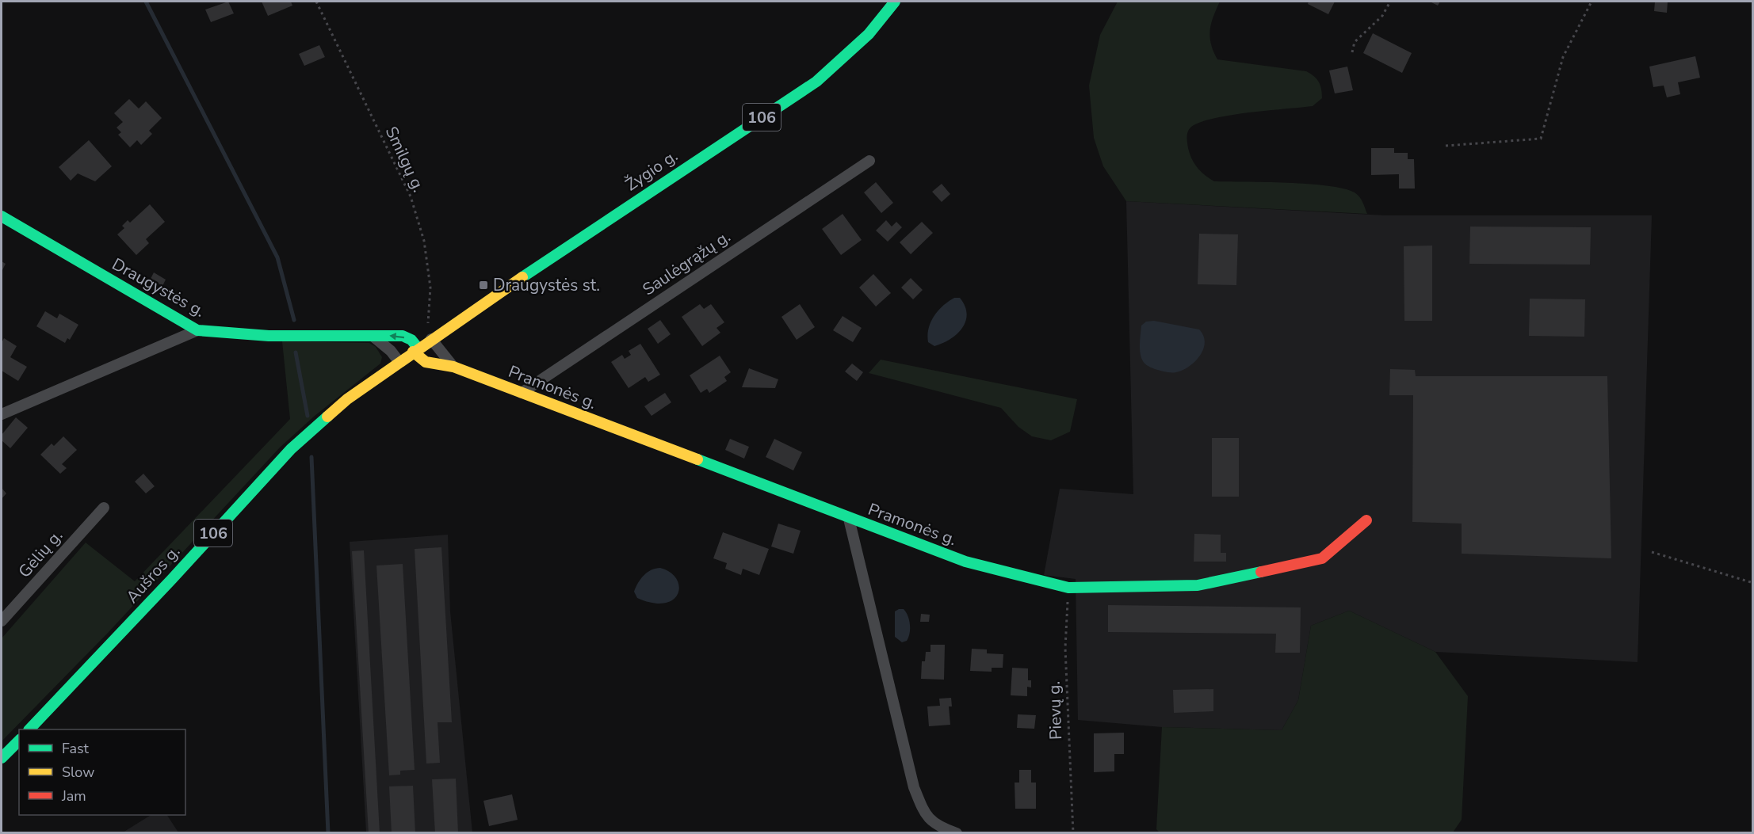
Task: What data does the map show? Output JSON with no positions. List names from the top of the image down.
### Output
{
  "streets": {
    "street": [
      "106",
      "Žygio g.",
      "Saulėgrąžų g.",
      "Draugystės g.",
      "Pramonės g.",
      "Gėlių g.",
      "Aušros g."
    ],
    "path": ["Smilgų g.", "Pievų g."]
  },
  "crossings": [
    ["Smilgų g.", "Žygio g."],
    ["Žygio g.", "Draugystės g."],
    ["Žygio g.", "Pramonės g."],
    ["Žygio g.", "Aušros g."],
    ["Saulėgrąžų g.", "Pramonės g."],
    ["Draugystės g.", "Pramonės g."],
    ["Draugystės g.", "Aušros g."],
    ["Pramonės g.", "Aušros g."],
    ["Pramonės g.", "Pievų g."]
  ],
  "places": {
    "transit": ["Draugystės st."]
  },
  "legend": ["Fast", "Slow", "Jam"]
}
